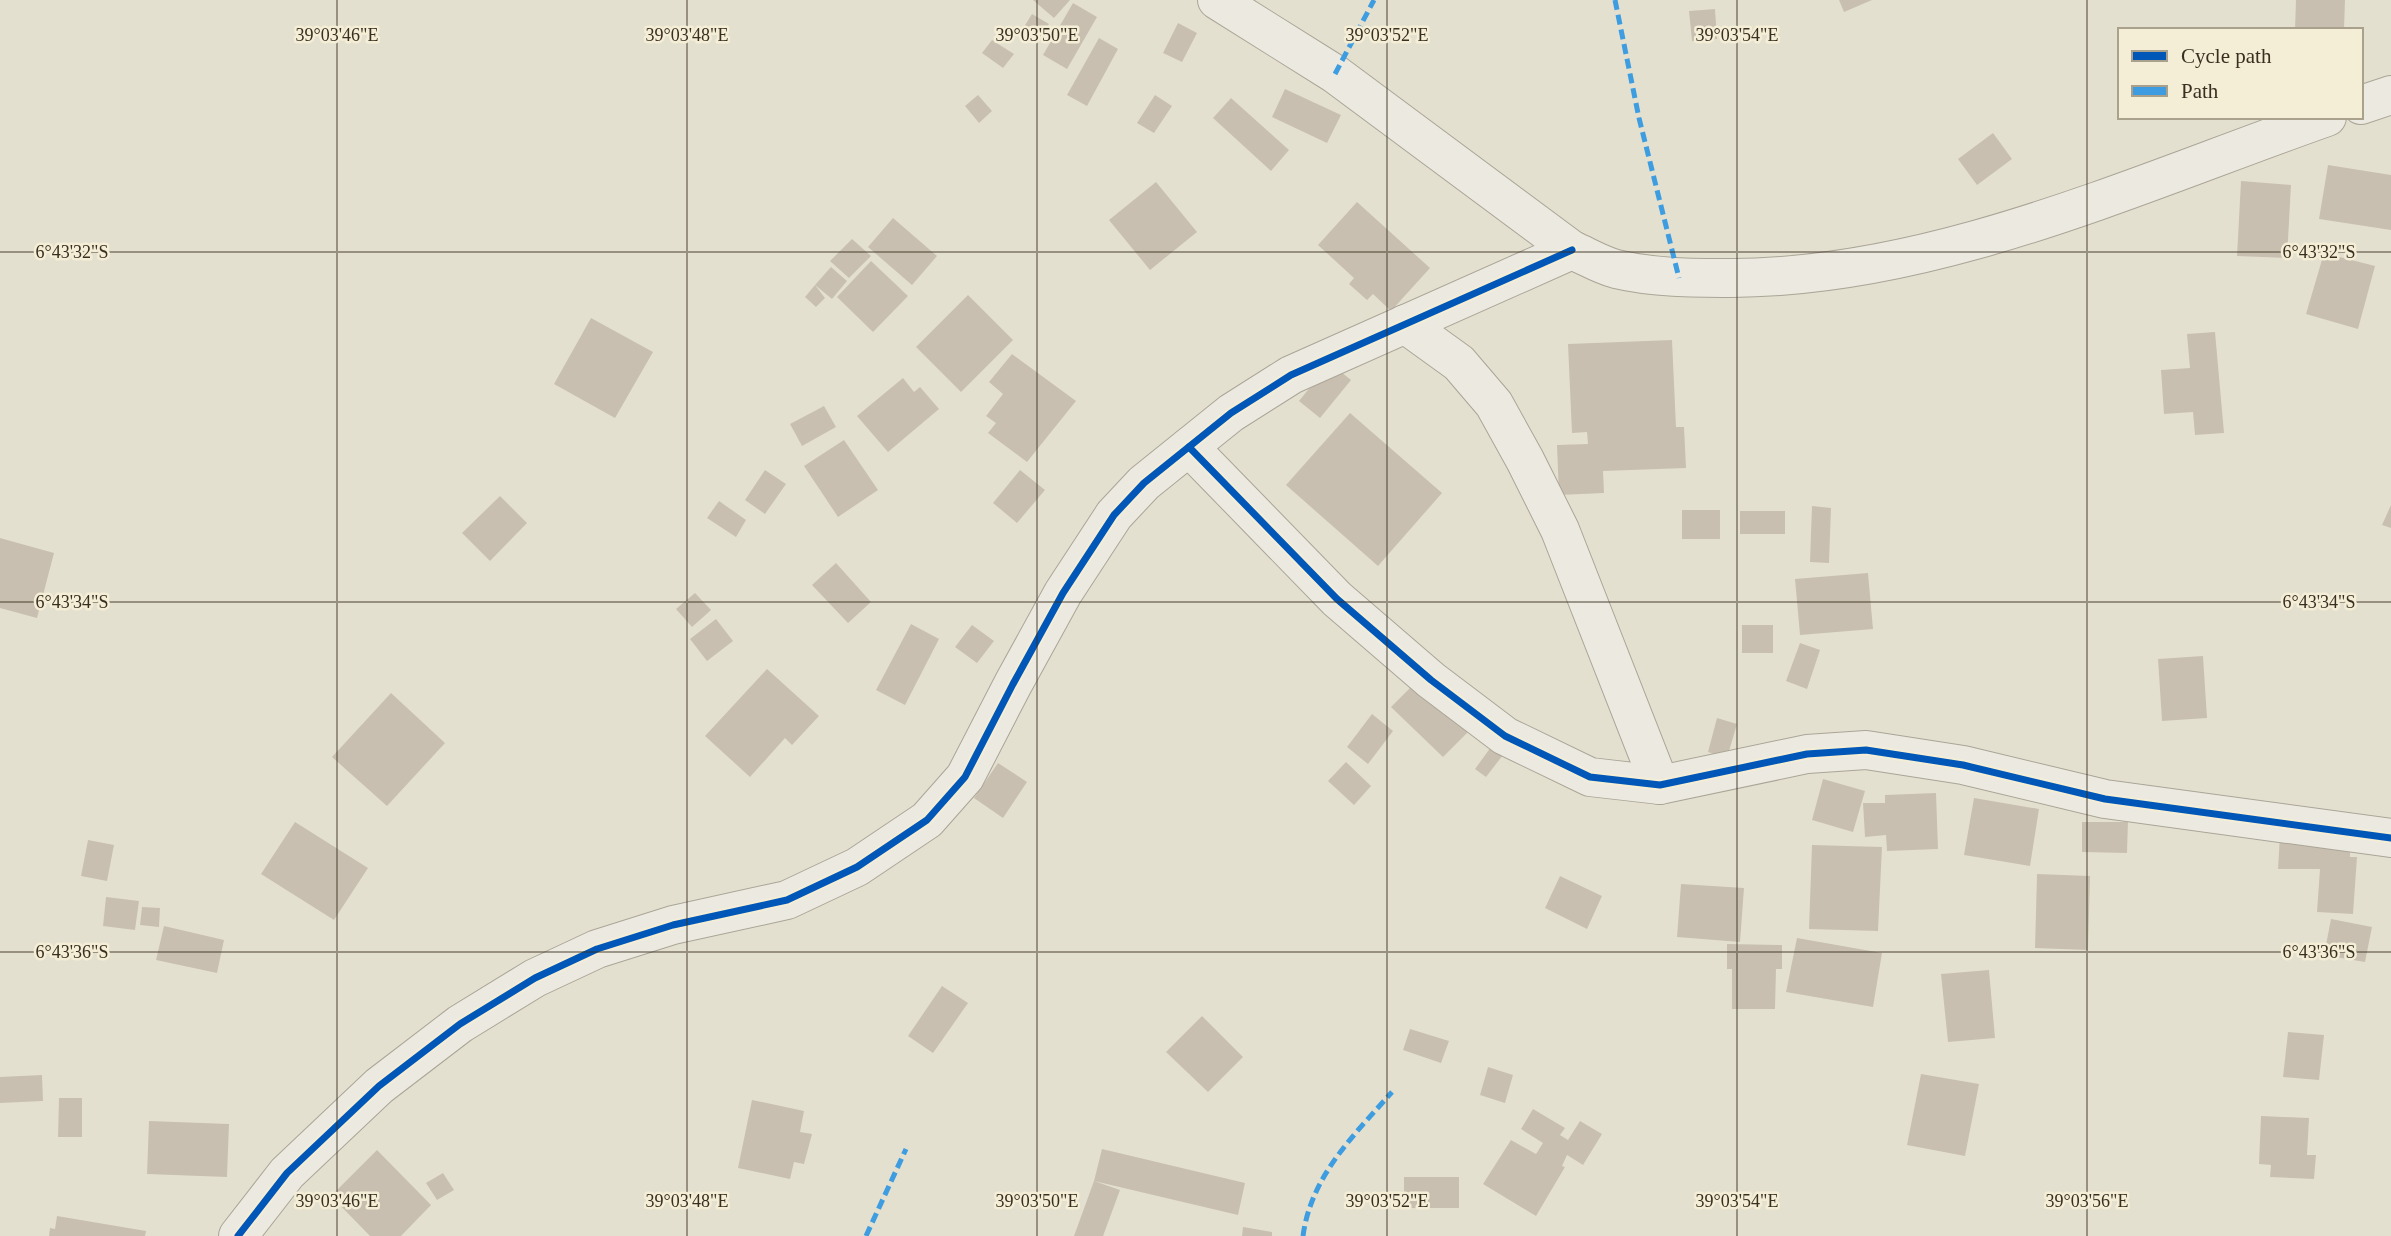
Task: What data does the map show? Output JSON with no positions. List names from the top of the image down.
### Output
{
  "legend": ["Cycle path", "Path"],
  "coordinates": [
    "39°03'46\"E",
    "39°03'48\"E",
    "39°03'50\"E",
    "39°03'52\"E",
    "39°03'54\"E",
    "6°43'32\"S",
    "6°43'34\"S",
    "6°43'36\"S",
    "39°03'56\"E"
  ]
}
